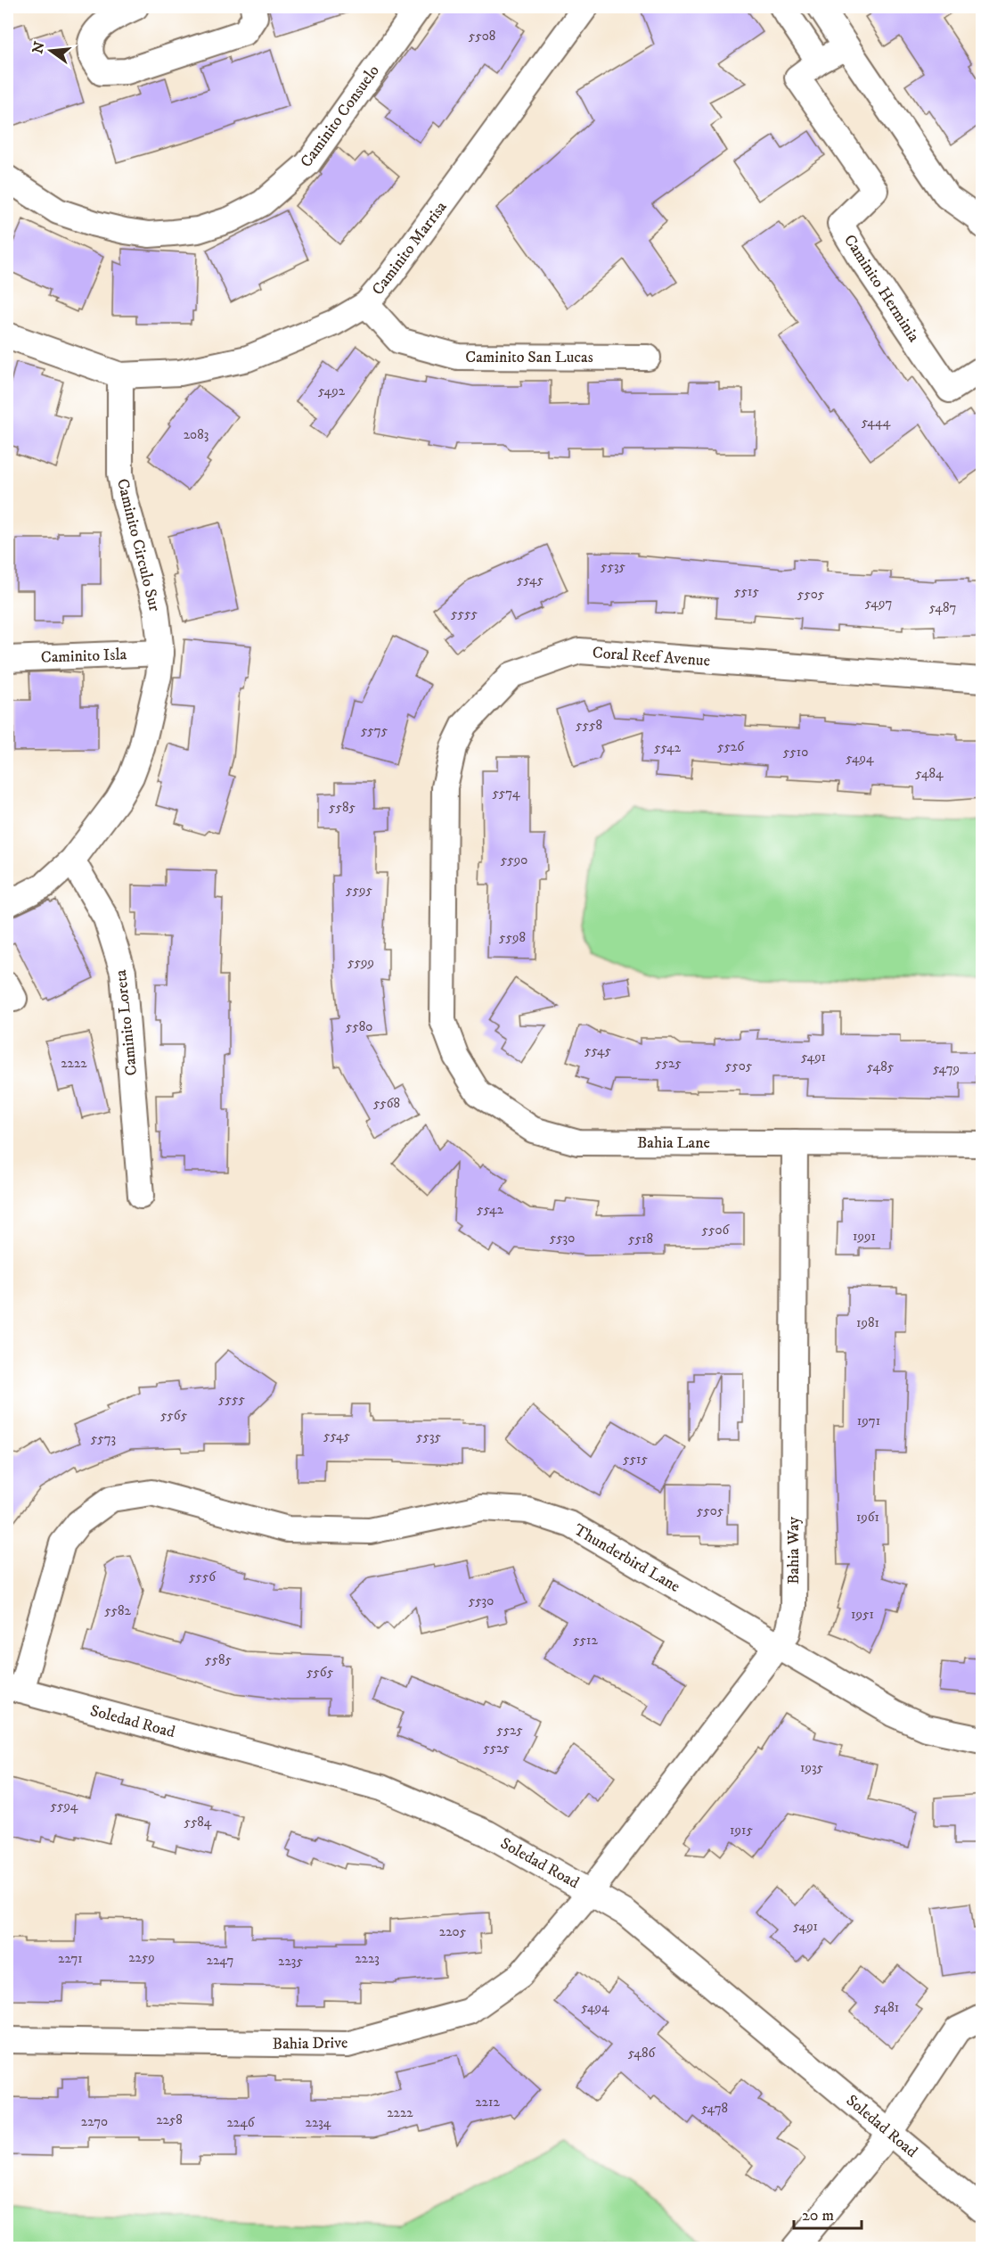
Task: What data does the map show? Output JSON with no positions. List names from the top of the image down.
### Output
{
  "streets": {
    "street": [
      "Caminito Consuelo",
      "Caminito Marrisa",
      "Caminito Herminia",
      "Caminito San Lucas",
      "Caminito Circulo Sur",
      "Caminito Isla",
      "Coral Reef Avenue",
      "Caminito Loreta",
      "Bahia Lane",
      "Bahia Way",
      "Thunderbird Lane",
      "Soledad Road",
      "Bahia Drive"
    ]
  },
  "crossings": [
    ["Caminito Marrisa", "Caminito San Lucas"],
    ["Caminito Marrisa", "Caminito Circulo Sur"],
    ["Caminito Circulo Sur", "Caminito Isla"],
    ["Caminito Circulo Sur", "Caminito Loreta"],
    ["Coral Reef Avenue", "Bahia Lane"],
    ["Bahia Lane", "Bahia Way"],
    ["Bahia Way", "Thunderbird Lane"],
    ["Bahia Way", "Soledad Road"],
    ["Bahia Way", "Bahia Drive"],
    ["Thunderbird Lane", "Soledad Road"],
    ["Soledad Road", "Bahia Drive"]
  ],
  "house_numbers": [
    "5508",
    "5492",
    "5444",
    "2083",
    "5535",
    "5545",
    "5515",
    "5505",
    "5497",
    "5487",
    "5555",
    "5558",
    "5575",
    "5526",
    "5542",
    "5510",
    "5494",
    "5484",
    "5574",
    "5585",
    "5590",
    "5595",
    "5598",
    "5599",
    "5580",
    "5545",
    "5491",
    "2222",
    "5525",
    "5505",
    "5485",
    "5479",
    "5568",
    "5542",
    "5506",
    "1991",
    "5530",
    "5518",
    "1981",
    "5555",
    "5565",
    "1971",
    "5545",
    "5535",
    "5573",
    "5515",
    "5505",
    "1961",
    "5556",
    "5530",
    "5582",
    "1951",
    "5512",
    "5585",
    "5565",
    "5525",
    "5525",
    "1935",
    "5594",
    "5584",
    "1915",
    "5491",
    "2205",
    "2259",
    "2271",
    "2223",
    "2247",
    "2235",
    "5494",
    "5481",
    "5486",
    "2212",
    "5478",
    "2222",
    "2258",
    "2270",
    "2246",
    "2234"
  ],
  "scale_bar": "20 m",
  "north": "left"
}
